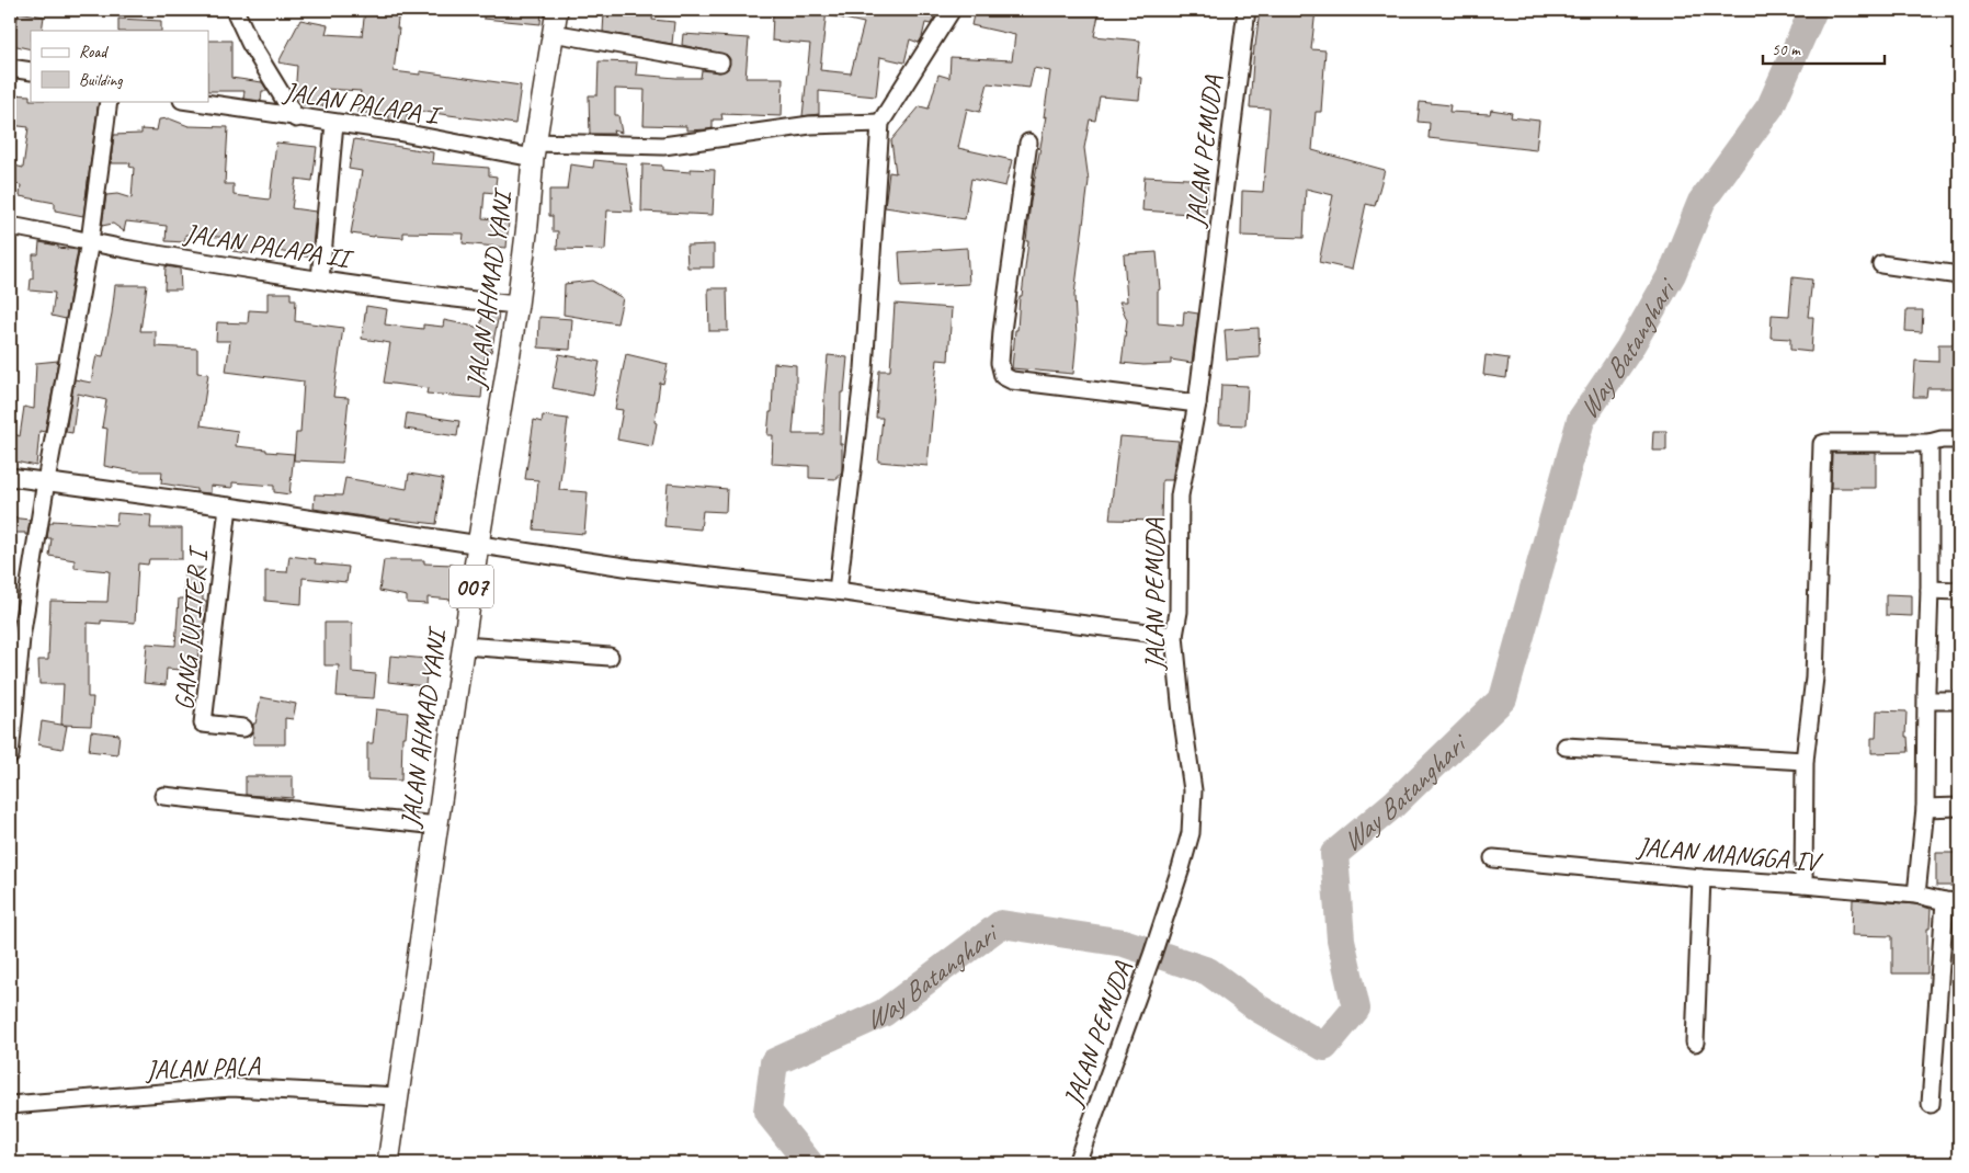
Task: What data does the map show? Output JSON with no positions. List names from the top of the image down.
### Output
{
  "streets": {
    "main road": ["JALAN AHMAD YANI", "007"],
    "street": [
      "JALAN PALAPA I",
      "JALAN PEMUDA",
      "JALAN PALAPA II",
      "GANG JUPITER I",
      "JALAN MANGGA IV",
      "JALAN PALA"
    ]
  },
  "crossings": [
    ["JALAN PALAPA I", "JALAN AHMAD YANI"],
    ["JALAN PALAPA II", "JALAN AHMAD YANI"],
    ["JALAN AHMAD YANI", "JALAN PALA"]
  ],
  "water": ["Way Batanghari"],
  "legend": ["Road", "Building"],
  "scale_bar": "50 m"
}
